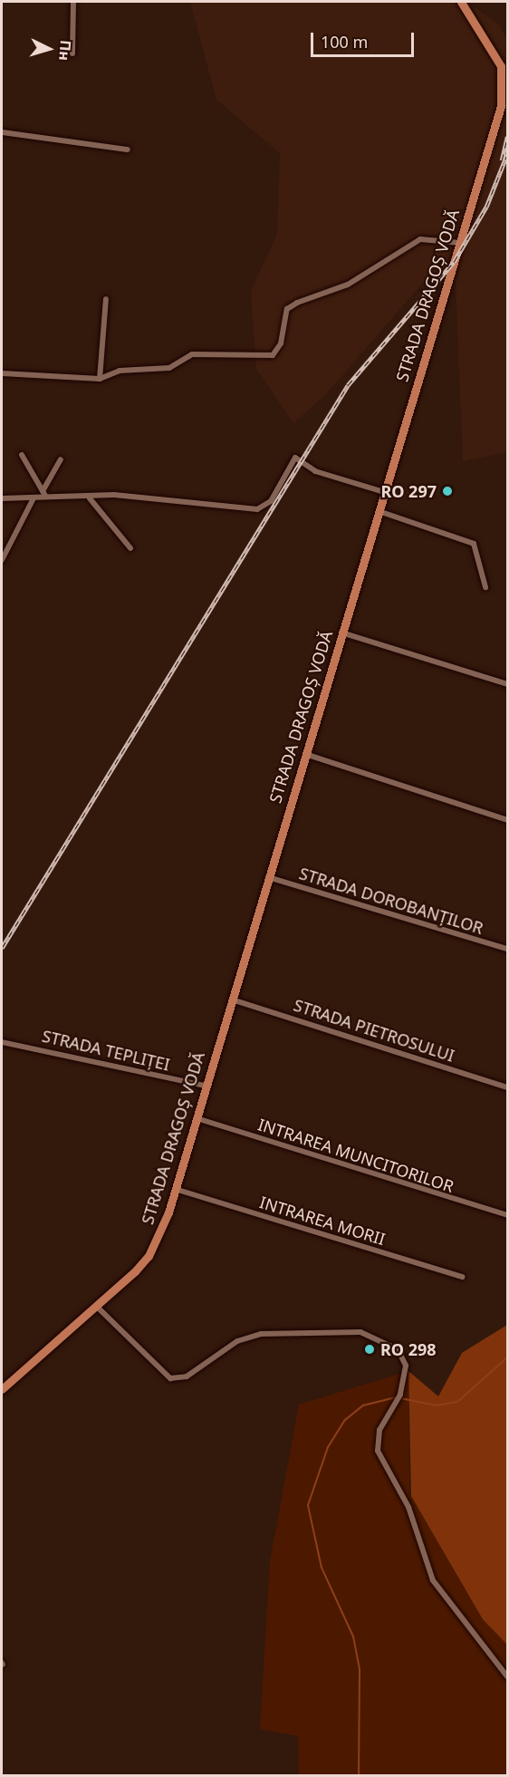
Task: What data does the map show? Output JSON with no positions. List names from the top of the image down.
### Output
{
  "streets": {
    "main road": ["STRADA DRAGOȘ VODĂ"],
    "street": [
      "STRADA DOROBANȚILOR",
      "STRADA PIETROSULUI",
      "STRADA TEPLIȚEI",
      "INTRAREA MUNCITORILOR",
      "INTRAREA MORII"
    ]
  },
  "crossings": [
    ["STRADA DRAGOȘ VODĂ", "STRADA DOROBANȚILOR"],
    ["STRADA DRAGOȘ VODĂ", "STRADA PIETROSULUI"],
    ["STRADA DRAGOȘ VODĂ", "STRADA TEPLIȚEI"],
    ["STRADA DRAGOȘ VODĂ", "INTRAREA MUNCITORILOR"],
    ["STRADA DRAGOȘ VODĂ", "INTRAREA MORII"]
  ],
  "places": ["RO 297", "RO 298"],
  "scale_bar": "100 m",
  "north": "right"
}
